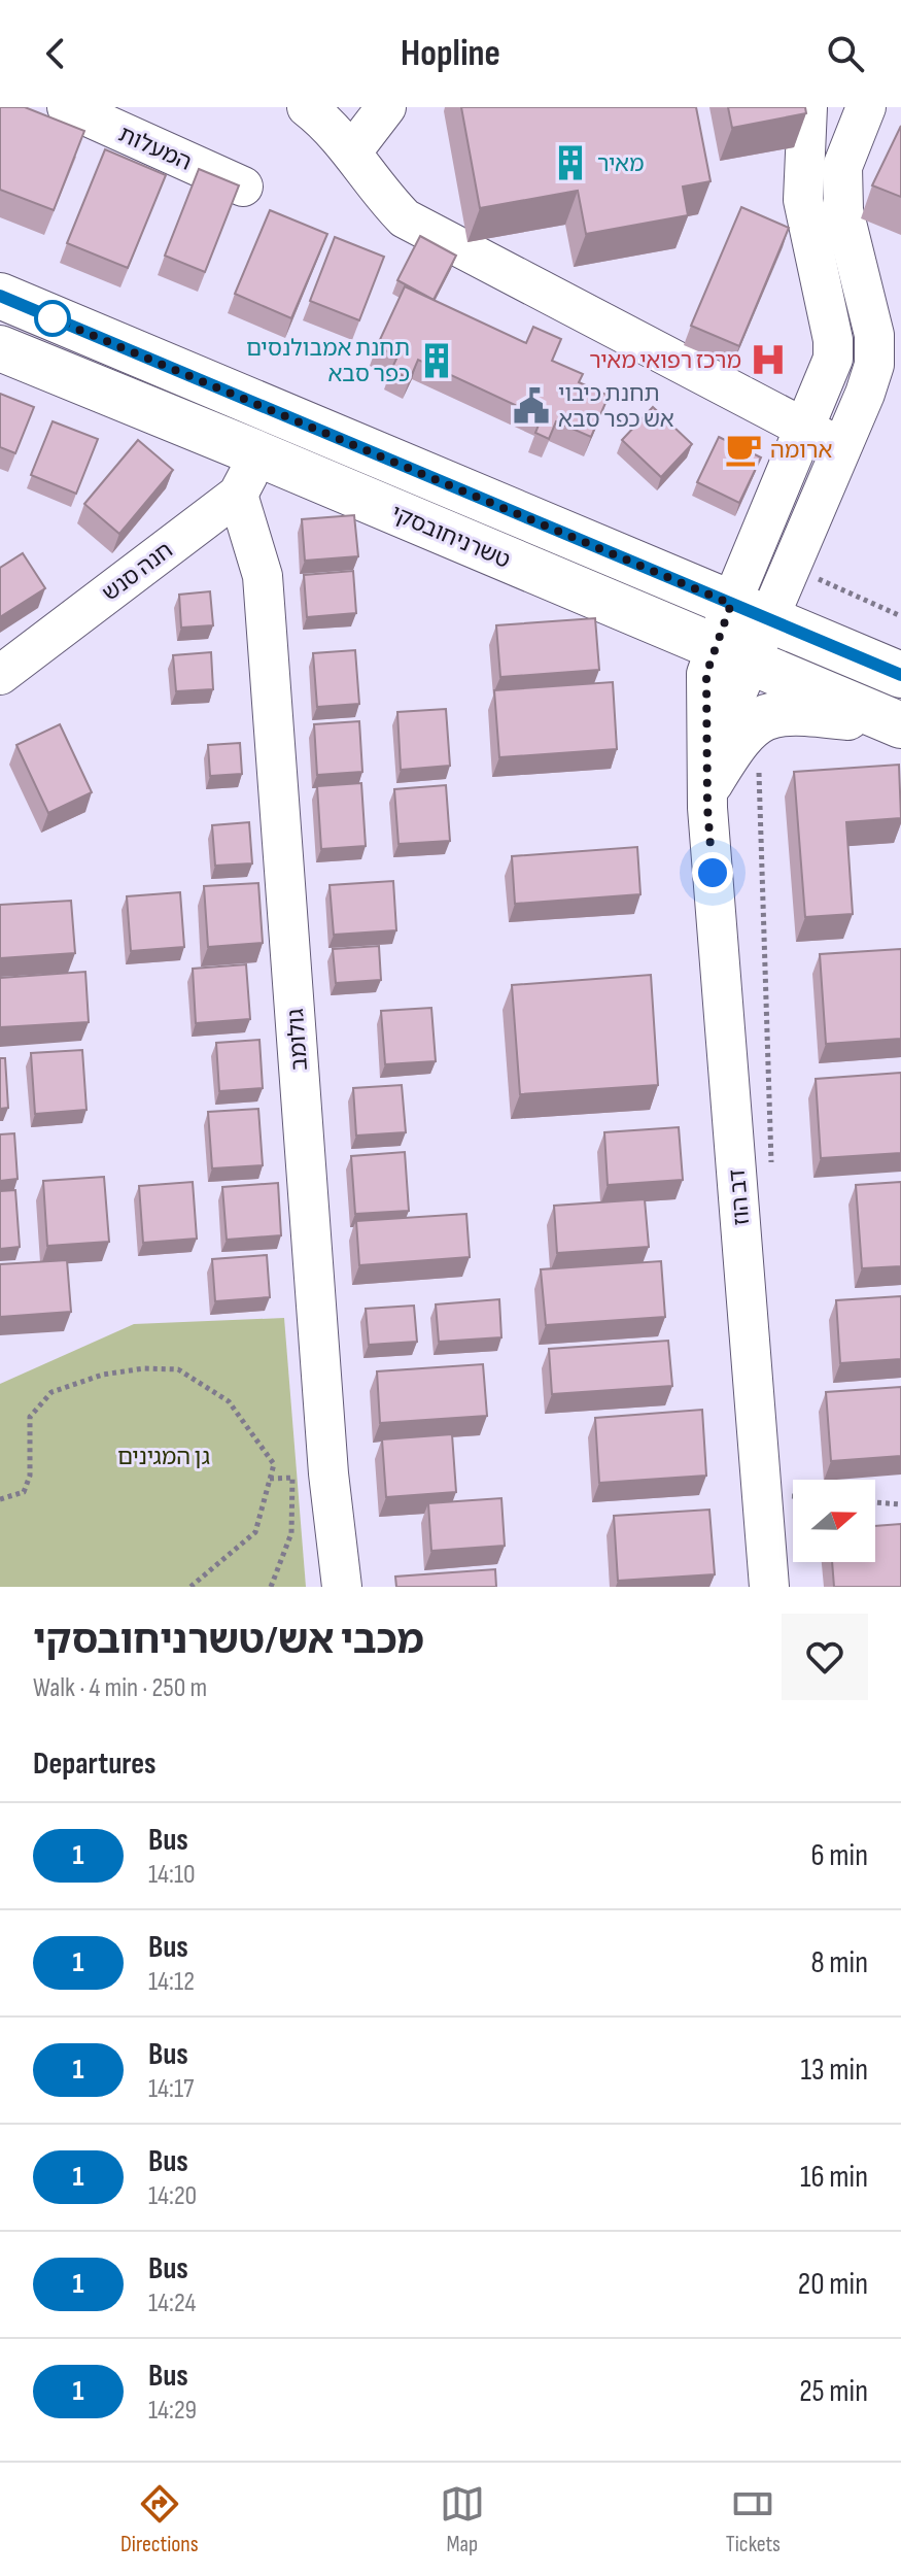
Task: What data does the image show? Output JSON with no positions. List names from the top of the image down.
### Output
{
  "streets": {
    "main road": ["טשרניחובסקי"],
    "street": [
      "המעלות",
      "חנה סנש",
      "גולומב",
      "דב הוז"
    ]
  },
  "crossings": [
    ["טשרניחובסקי", "חנה סנש"],
    ["טשרניחובסקי", "דב הוז"],
    ["חנה סנש", "גולומב"]
  ],
  "parks": ["גן המגינים"],
  "places": {
    "building": ["מאיר", "תחנת אמבולנסים כפר סבא"],
    "hospital": ["מרכז רפואי מאיר"],
    "public building": ["תחנת כיבוי אש כפר סבא"],
    "cafe": ["ארומה"]
  },
  "lines": ["bus line 1"],
  "north": "right",
  "page": {
    "header": "Hopline",
    "heading": [
      ["מכבי אש/טשרניחובסקי", "Walk · 4 min · 250 m"],
      "Departures"
    ],
    "list": [
      {
        "mark": "1",
        "name": "Bus",
        "note": "14:10",
        "value": "6 min"
      },
      {
        "mark": "1",
        "name": "Bus",
        "note": "14:12",
        "value": "8 min"
      },
      {
        "mark": "1",
        "name": "Bus",
        "note": "14:17",
        "value": "13 min"
      },
      {
        "mark": "1",
        "name": "Bus",
        "note": "14:20",
        "value": "16 min"
      },
      {
        "mark": "1",
        "name": "Bus",
        "note": "14:24",
        "value": "20 min"
      },
      {
        "mark": "1",
        "name": "Bus",
        "note": "14:29",
        "value": "25 min"
      }
    ],
    "tabs": ["Directions", "Map", "Tickets"]
  }
}
